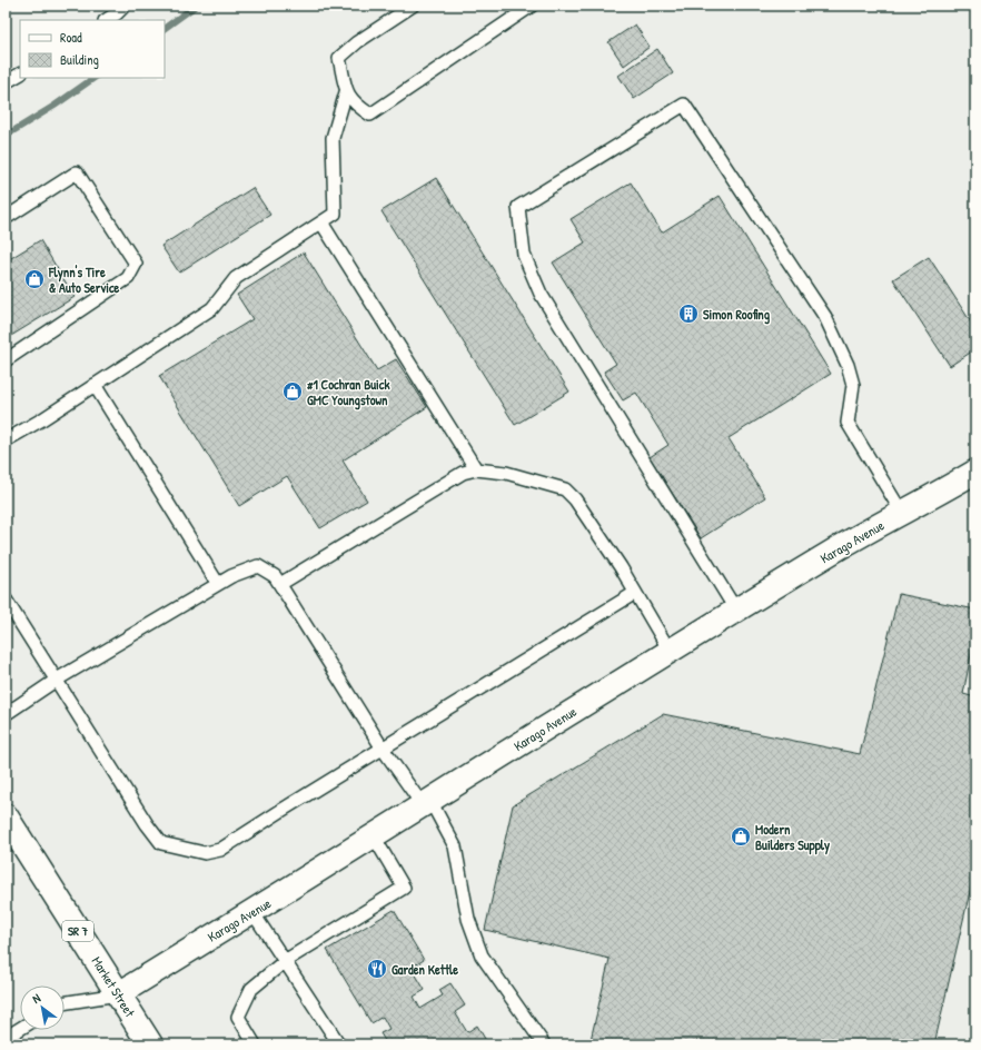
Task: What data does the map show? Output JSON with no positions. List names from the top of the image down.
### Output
{
  "streets": {
    "main road": ["SR 7", "Market Street"],
    "street": ["Karago Avenue"]
  },
  "crossings": [
    ["Karago Avenue", "Market Street"]
  ],
  "places": {
    "shop": ["Flynn's Tire & Auto Service", "#1 Cochran Buick GMC Youngstown", "Modern Builders Supply"],
    "building": ["Simon Roofing"],
    "restaurant": ["Garden Kettle"]
  },
  "legend": ["Road", "Building"],
  "north": "top left"
}
